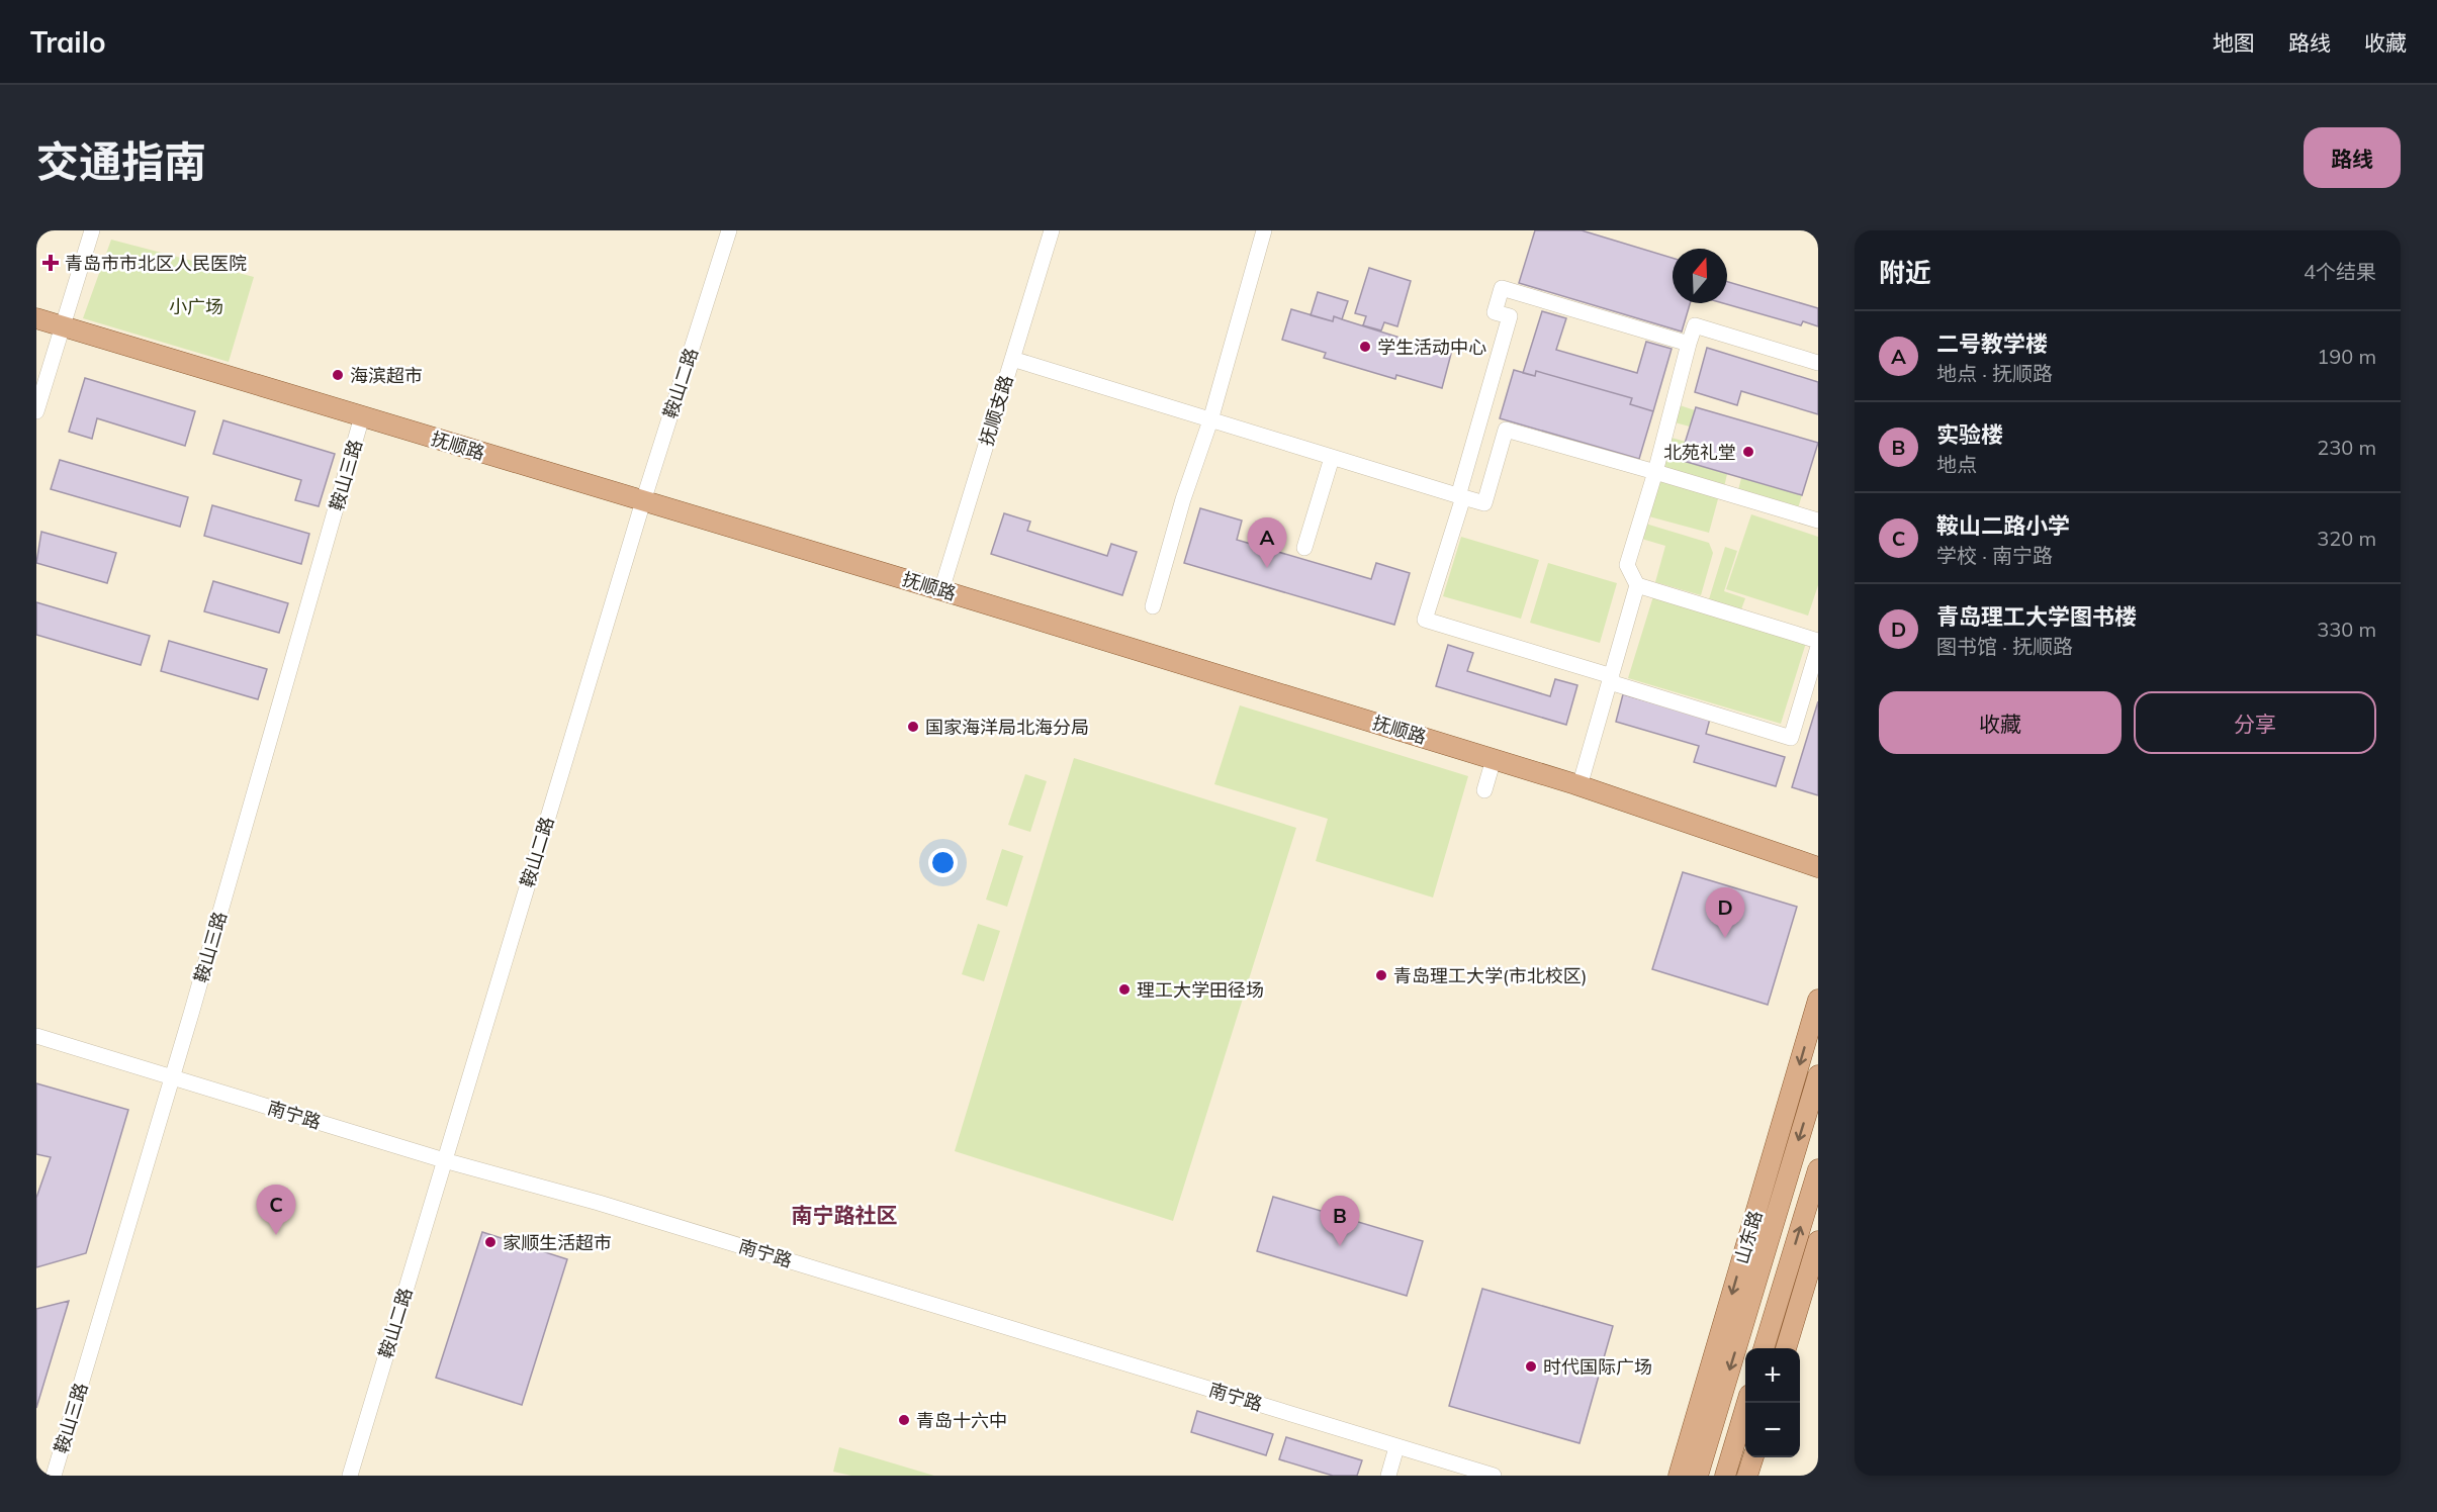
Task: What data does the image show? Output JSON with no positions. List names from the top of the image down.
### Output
{
  "streets": {
    "main road": ["抚顺路", "山东路"],
    "street": [
      "鞍山二路",
      "抚顺支路",
      "鞍山三路",
      "南宁路"
    ]
  },
  "crossings": [
    ["鞍山二路", "抚顺路"],
    ["鞍山二路", "南宁路"],
    ["抚顺支路", "抚顺路"],
    ["抚顺路", "鞍山三路"],
    ["鞍山三路", "南宁路"]
  ],
  "districts": ["南宁路社区"],
  "parks": ["小广场"],
  "places": {
    "health": ["青岛市市北区人民医院"],
    "other": [
      "学生活动中心",
      "海滨超市",
      "北苑礼堂",
      "国家海洋局北海分局",
      "青岛理工大学(市北校区)",
      "理工大学田径场",
      "家顺生活超市",
      "时代国际广场",
      "青岛十六中"
    ]
  },
  "north": "top",
  "page": {
    "header": "Trailo",
    "nav": ["地图", "路线", "收藏"],
    "title": "交通指南",
    "buttons": [
      "路线",
      ["收藏", "分享"]
    ],
    "heading": ["附近", "4个结果"],
    "list": [
      {
        "mark": "A",
        "name": "二号教学楼",
        "note": "地点 · 抚顺路",
        "value": "190 m"
      },
      {
        "mark": "B",
        "name": "实验楼",
        "note": "地点",
        "value": "230 m"
      },
      {
        "mark": "C",
        "name": "鞍山二路小学",
        "note": "学校 · 南宁路",
        "value": "320 m"
      },
      {
        "mark": "D",
        "name": "青岛理工大学图书楼",
        "note": "图书馆 · 抚顺路",
        "value": "330 m"
      }
    ],
    "pins": [
      "A",
      "D",
      "C",
      "B"
    ],
    "map_buttons": ["+", "−"]
  }
}
